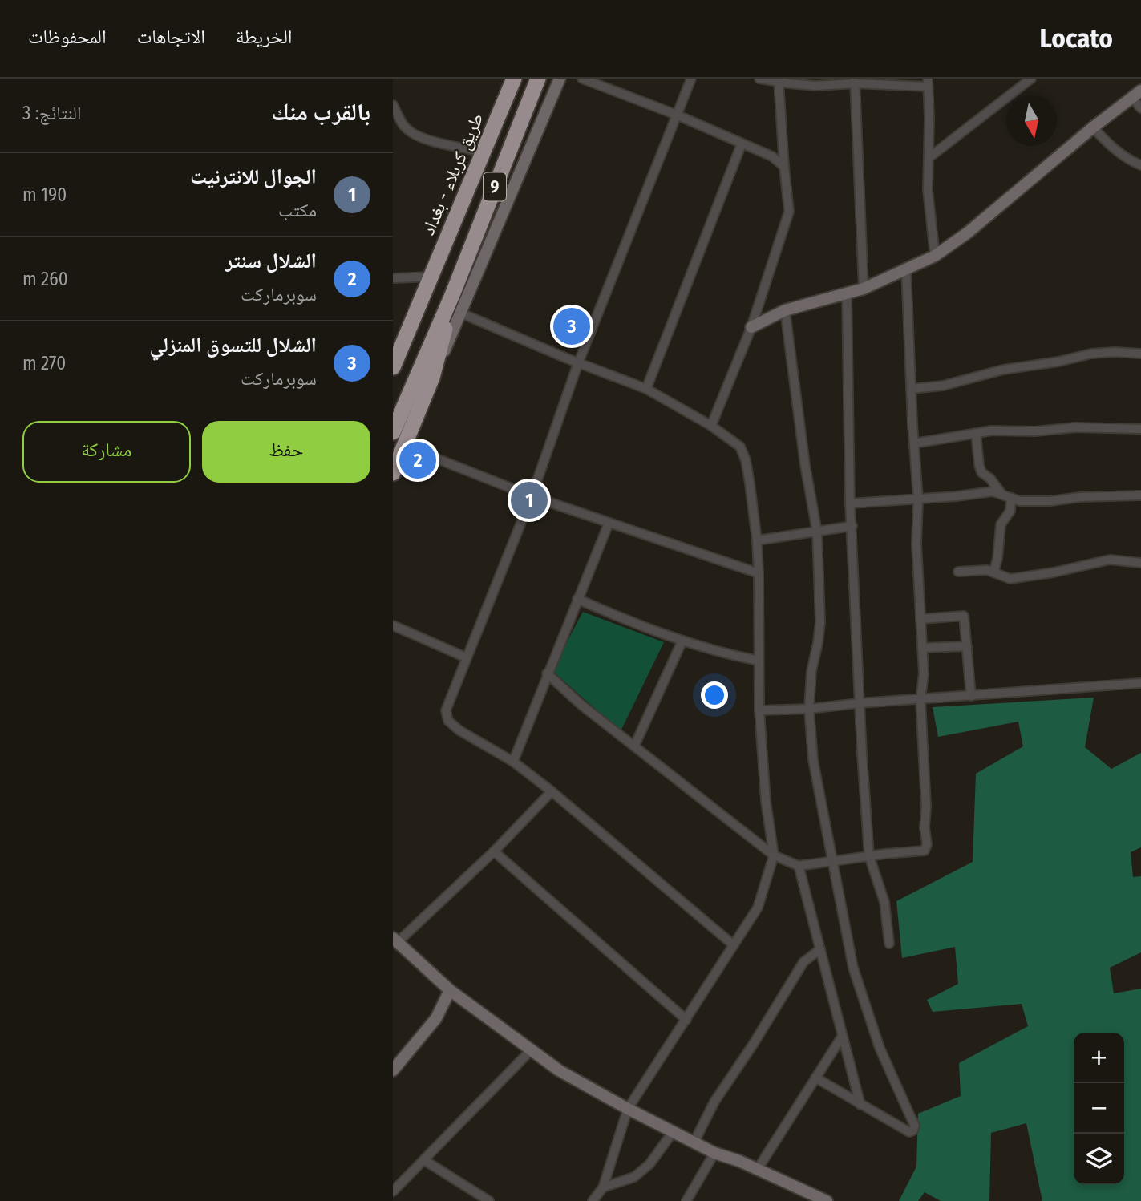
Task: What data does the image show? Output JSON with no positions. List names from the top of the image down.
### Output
{
  "streets": {
    "highway": ["طريق كربلاء - بغداد", "9"]
  },
  "crossings": [
    ["طريق كربلاء - بغداد", "9"]
  ],
  "north": "bottom",
  "page": {
    "header": "Locato",
    "nav": ["الخريطة", "الاتجاهات", "المحفوظات"],
    "heading": ["بالقرب منك", "النتائج: 3"],
    "list": [
      {
        "mark": "1",
        "name": "الجوال للانترنيت",
        "note": "مكتب",
        "value": "190 m"
      },
      {
        "mark": "2",
        "name": "الشلال سنتر",
        "note": "سوبرماركت",
        "value": "260 m"
      },
      {
        "mark": "3",
        "name": "الشلال للتسوق المنزلي",
        "note": "سوبرماركت",
        "value": "270 m"
      }
    ],
    "pins": ["3", "2", "1"],
    "buttons": ["حفظ", "مشاركة"],
    "map_buttons": ["+", "−"]
  }
}
